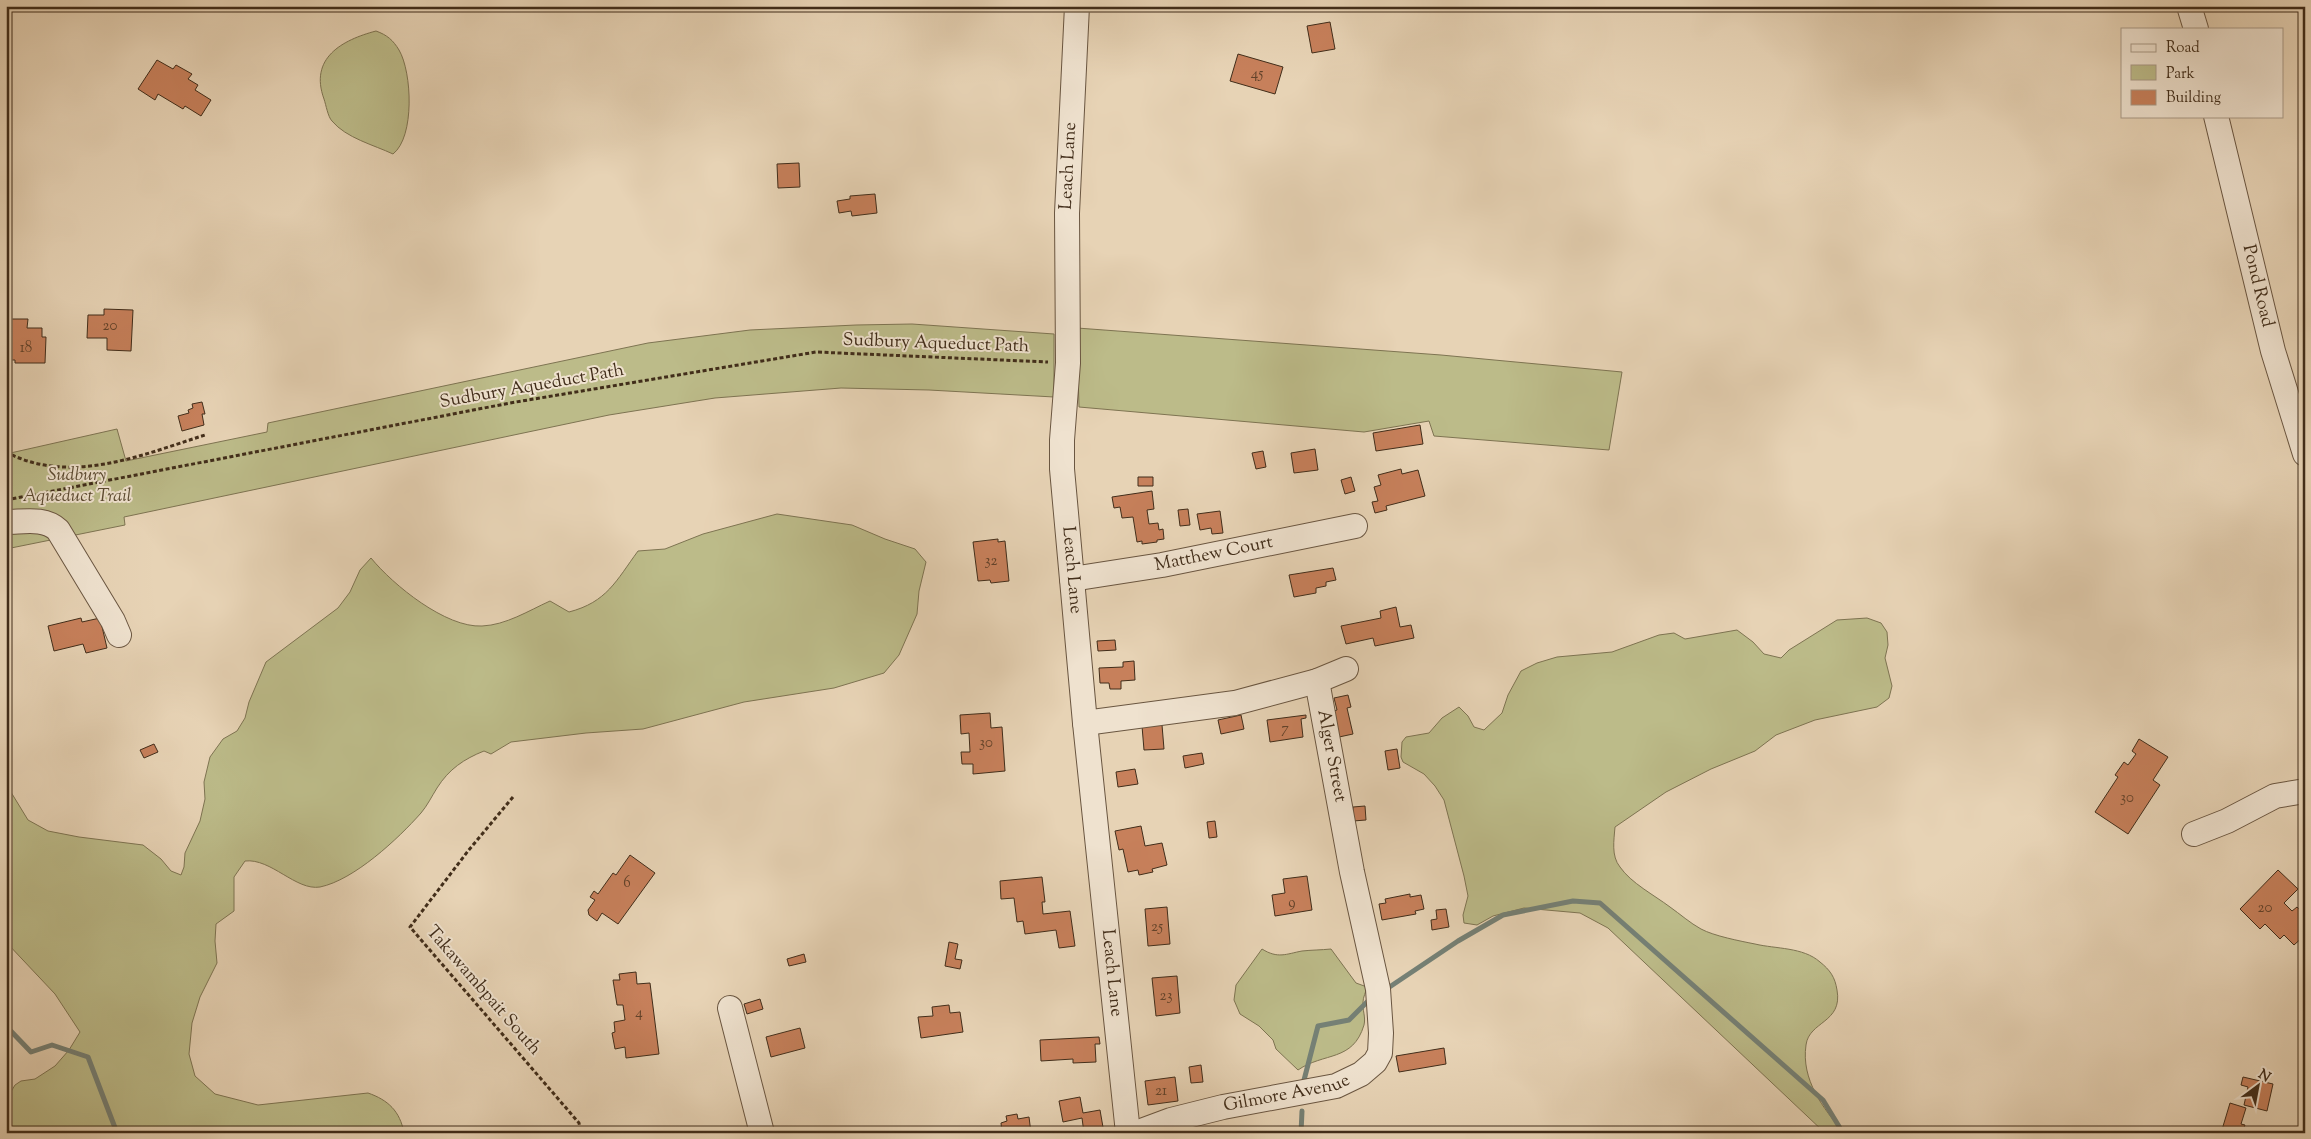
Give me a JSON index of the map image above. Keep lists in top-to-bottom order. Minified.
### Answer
{"streets":{"street":["Leach Lane","Pond Road","Matthew Court","Alger Street","Gilmore Avenue"],"path":["Sudbury Aqueduct Path","Takawambpait South"]},"crossings":[["Leach Lane","Sudbury Aqueduct Path"],["Leach Lane","Matthew Court"],["Alger Street","Gilmore Avenue"]],"parks":["Sudbury Aqueduct Trail"],"house_numbers":["45","20","18","32","7","30","30","6","9","20","25","23","4","21"],"legend":["Road","Park","Building"],"north":"top right"}
